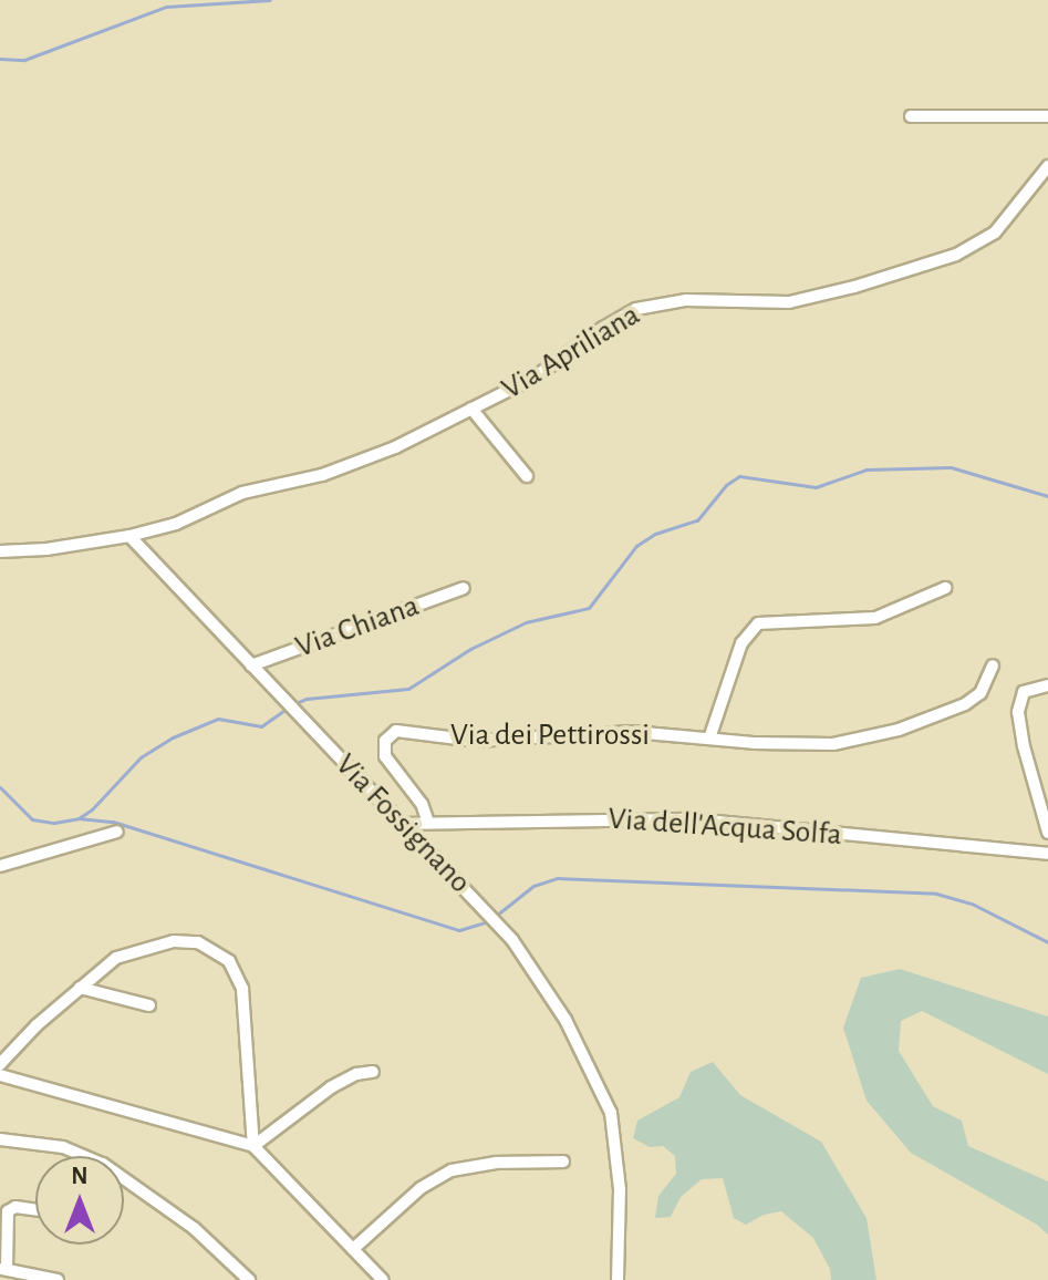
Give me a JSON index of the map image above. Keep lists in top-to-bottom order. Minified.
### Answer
{"streets":{"street":["Via Apriliana","Via Chiana","Via dei Pettirossi","Via Fossignano","Via dell'Acqua Solfa"]},"crossings":[["Via Apriliana","Via Fossignano"],["Via Chiana","Via Fossignano"],["Via dei Pettirossi","Via dell'Acqua Solfa"],["Via Fossignano","Via dell'Acqua Solfa"]],"north":"top"}
